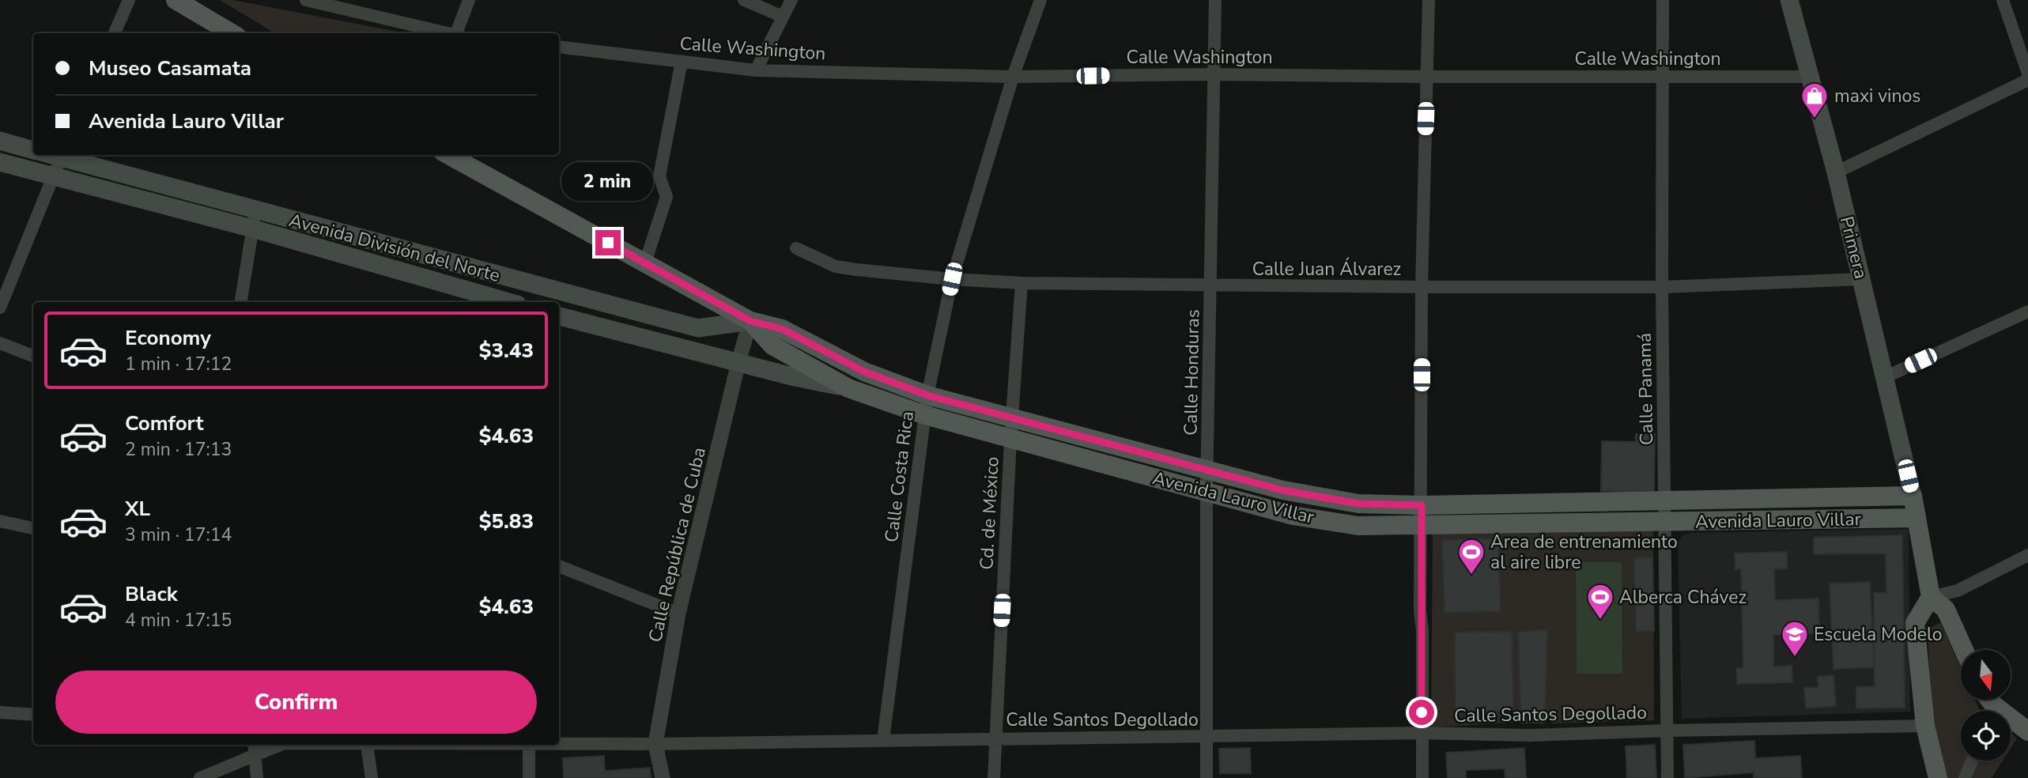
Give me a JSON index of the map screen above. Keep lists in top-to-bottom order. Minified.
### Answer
{"streets":{"main road":["Avenida División del Norte","Primera","Avenida Lauro Villar"],"street":["Calle Washington","Calle Juan Álvarez","Calle Honduras","Calle Panamá","Calle Costa Rica","Cd. de México","Calle República de Cuba","Calle Santos Degollado"]},"crossings":[["Calle Washington","Primera"],["Calle Washington","Calle Honduras"],["Calle Washington","Calle Panamá"],["Calle Washington","Calle Costa Rica"],["Avenida División del Norte","Avenida Lauro Villar"],["Avenida División del Norte","Calle República de Cuba"],["Primera","Calle Juan Álvarez"],["Primera","Avenida Lauro Villar"],["Calle Juan Álvarez","Calle Honduras"],["Calle Juan Álvarez","Calle Panamá"],["Calle Juan Álvarez","Calle Costa Rica"],["Calle Juan Álvarez","Cd. de México"],["Calle Honduras","Avenida Lauro Villar"],["Calle Honduras","Calle Santos Degollado"],["Calle Panamá","Avenida Lauro Villar"],["Calle Panamá","Calle Santos Degollado"],["Calle Costa Rica","Avenida Lauro Villar"],["Calle Costa Rica","Calle Santos Degollado"],["Avenida Lauro Villar","Cd. de México"],["Avenida Lauro Villar","Calle República de Cuba"],["Cd. de México","Calle Santos Degollado"],["Calle República de Cuba","Calle Santos Degollado"]],"places":{"shop":["maxi vinos"],"sports":["Area de entrenamiento al aire libre","Alberca Chávez"],"school or university":["Escuela Modelo"]},"north":"bottom","page":{"banner":["Museo Casamata","Avenida Lauro Villar"],"bubble":"2 min","list":[{"name":"Economy","note":"1 min · 17:12","value":"$3.43"},{"name":"Comfort","note":"2 min · 17:13","value":"$4.63"},{"name":"XL","note":"3 min · 17:14","value":"$5.83"},{"name":"Black","note":"4 min · 17:15","value":"$4.63"}],"buttons":"Confirm"}}
